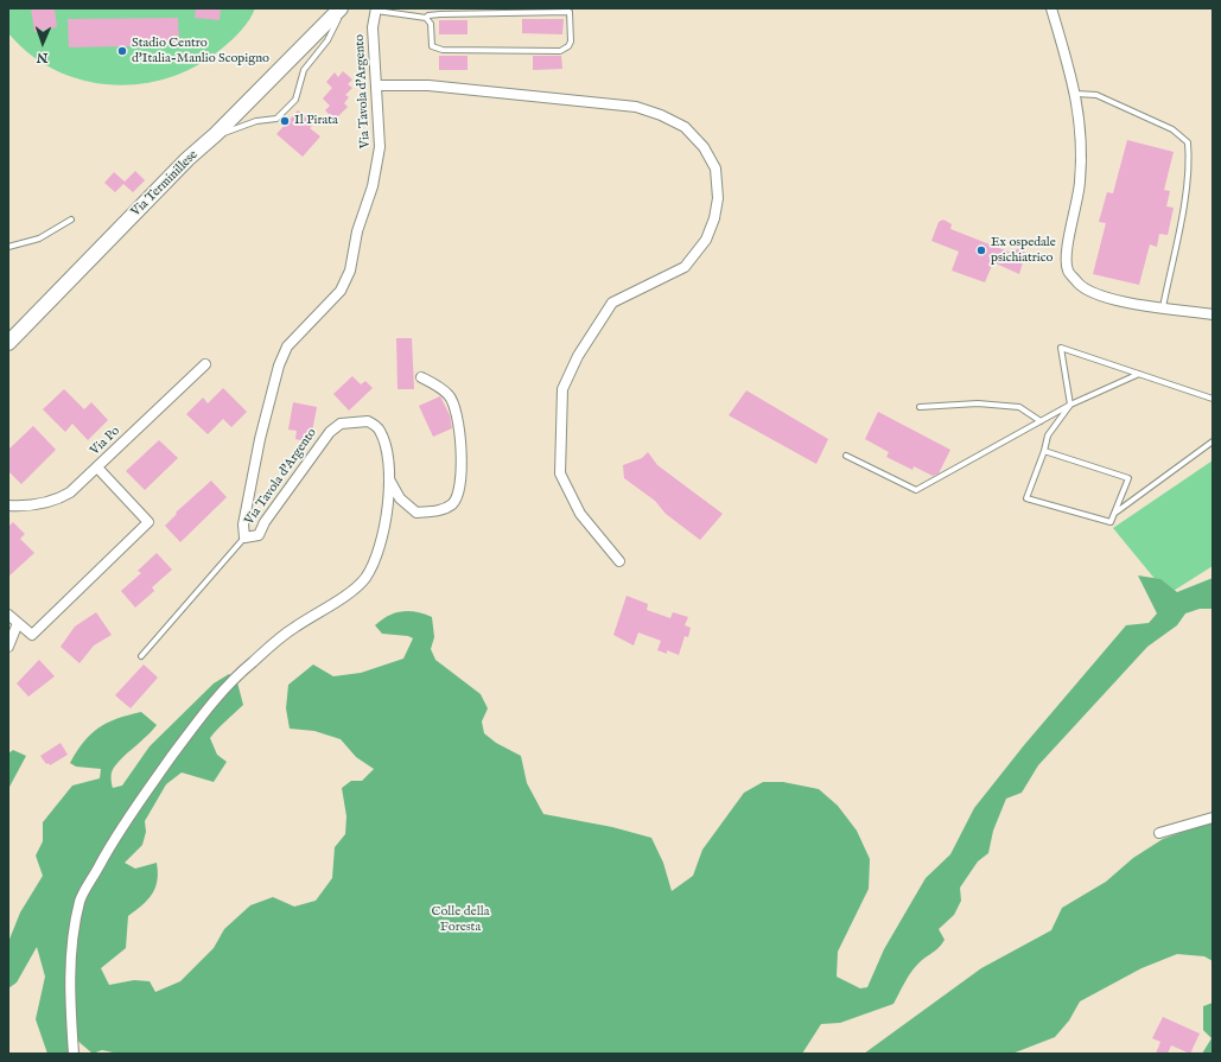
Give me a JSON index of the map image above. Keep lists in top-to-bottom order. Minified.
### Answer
{"streets":{"main road":["Via Terminillese"],"street":["Via Tavola d'Argento","Via Po"]},"parks":["Colle della Foresta"],"places":["Stadio Centro d'Italia-Manlio Scopigno","Il Pirata","Ex ospedale psichiatrico"],"north":"bottom"}
